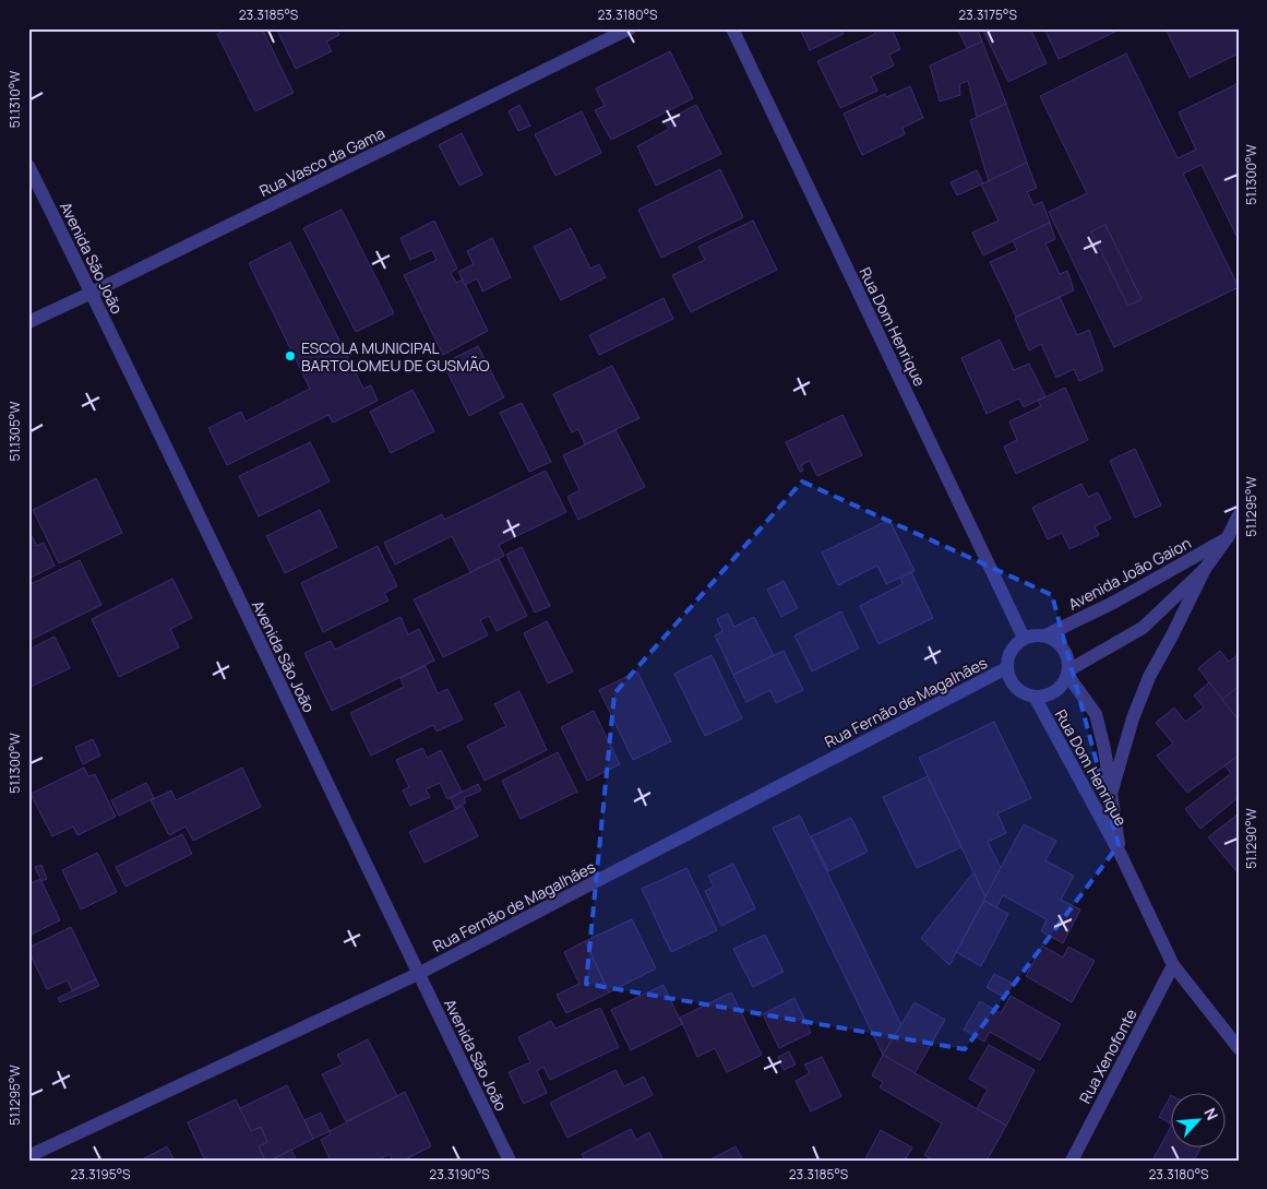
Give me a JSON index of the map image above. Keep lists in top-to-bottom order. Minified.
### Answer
{"streets":{"street":["Rua Vasco da Gama","Avenida São João","Rua Dom Henrique","Avenida João Gaion","Rua Fernão de Magalhães","Rua Xenofonte"]},"crossings":[["Rua Vasco da Gama","Avenida São João"],["Avenida São João","Rua Fernão de Magalhães"],["Rua Dom Henrique","Avenida João Gaion"],["Rua Dom Henrique","Rua Fernão de Magalhães"],["Rua Dom Henrique","Rua Xenofonte"],["Avenida João Gaion","Rua Fernão de Magalhães"]],"places":["ESCOLA MUNICIPAL BARTOLOMEU DE GUSMÃO"],"north":"top right","coordinates":["23.3185°S","23.3180°S","23.3175°S","51.1310°W","51.1300°W","51.1305°W","51.1295°W","51.1290°W","23.3195°S","23.3190°S"]}
